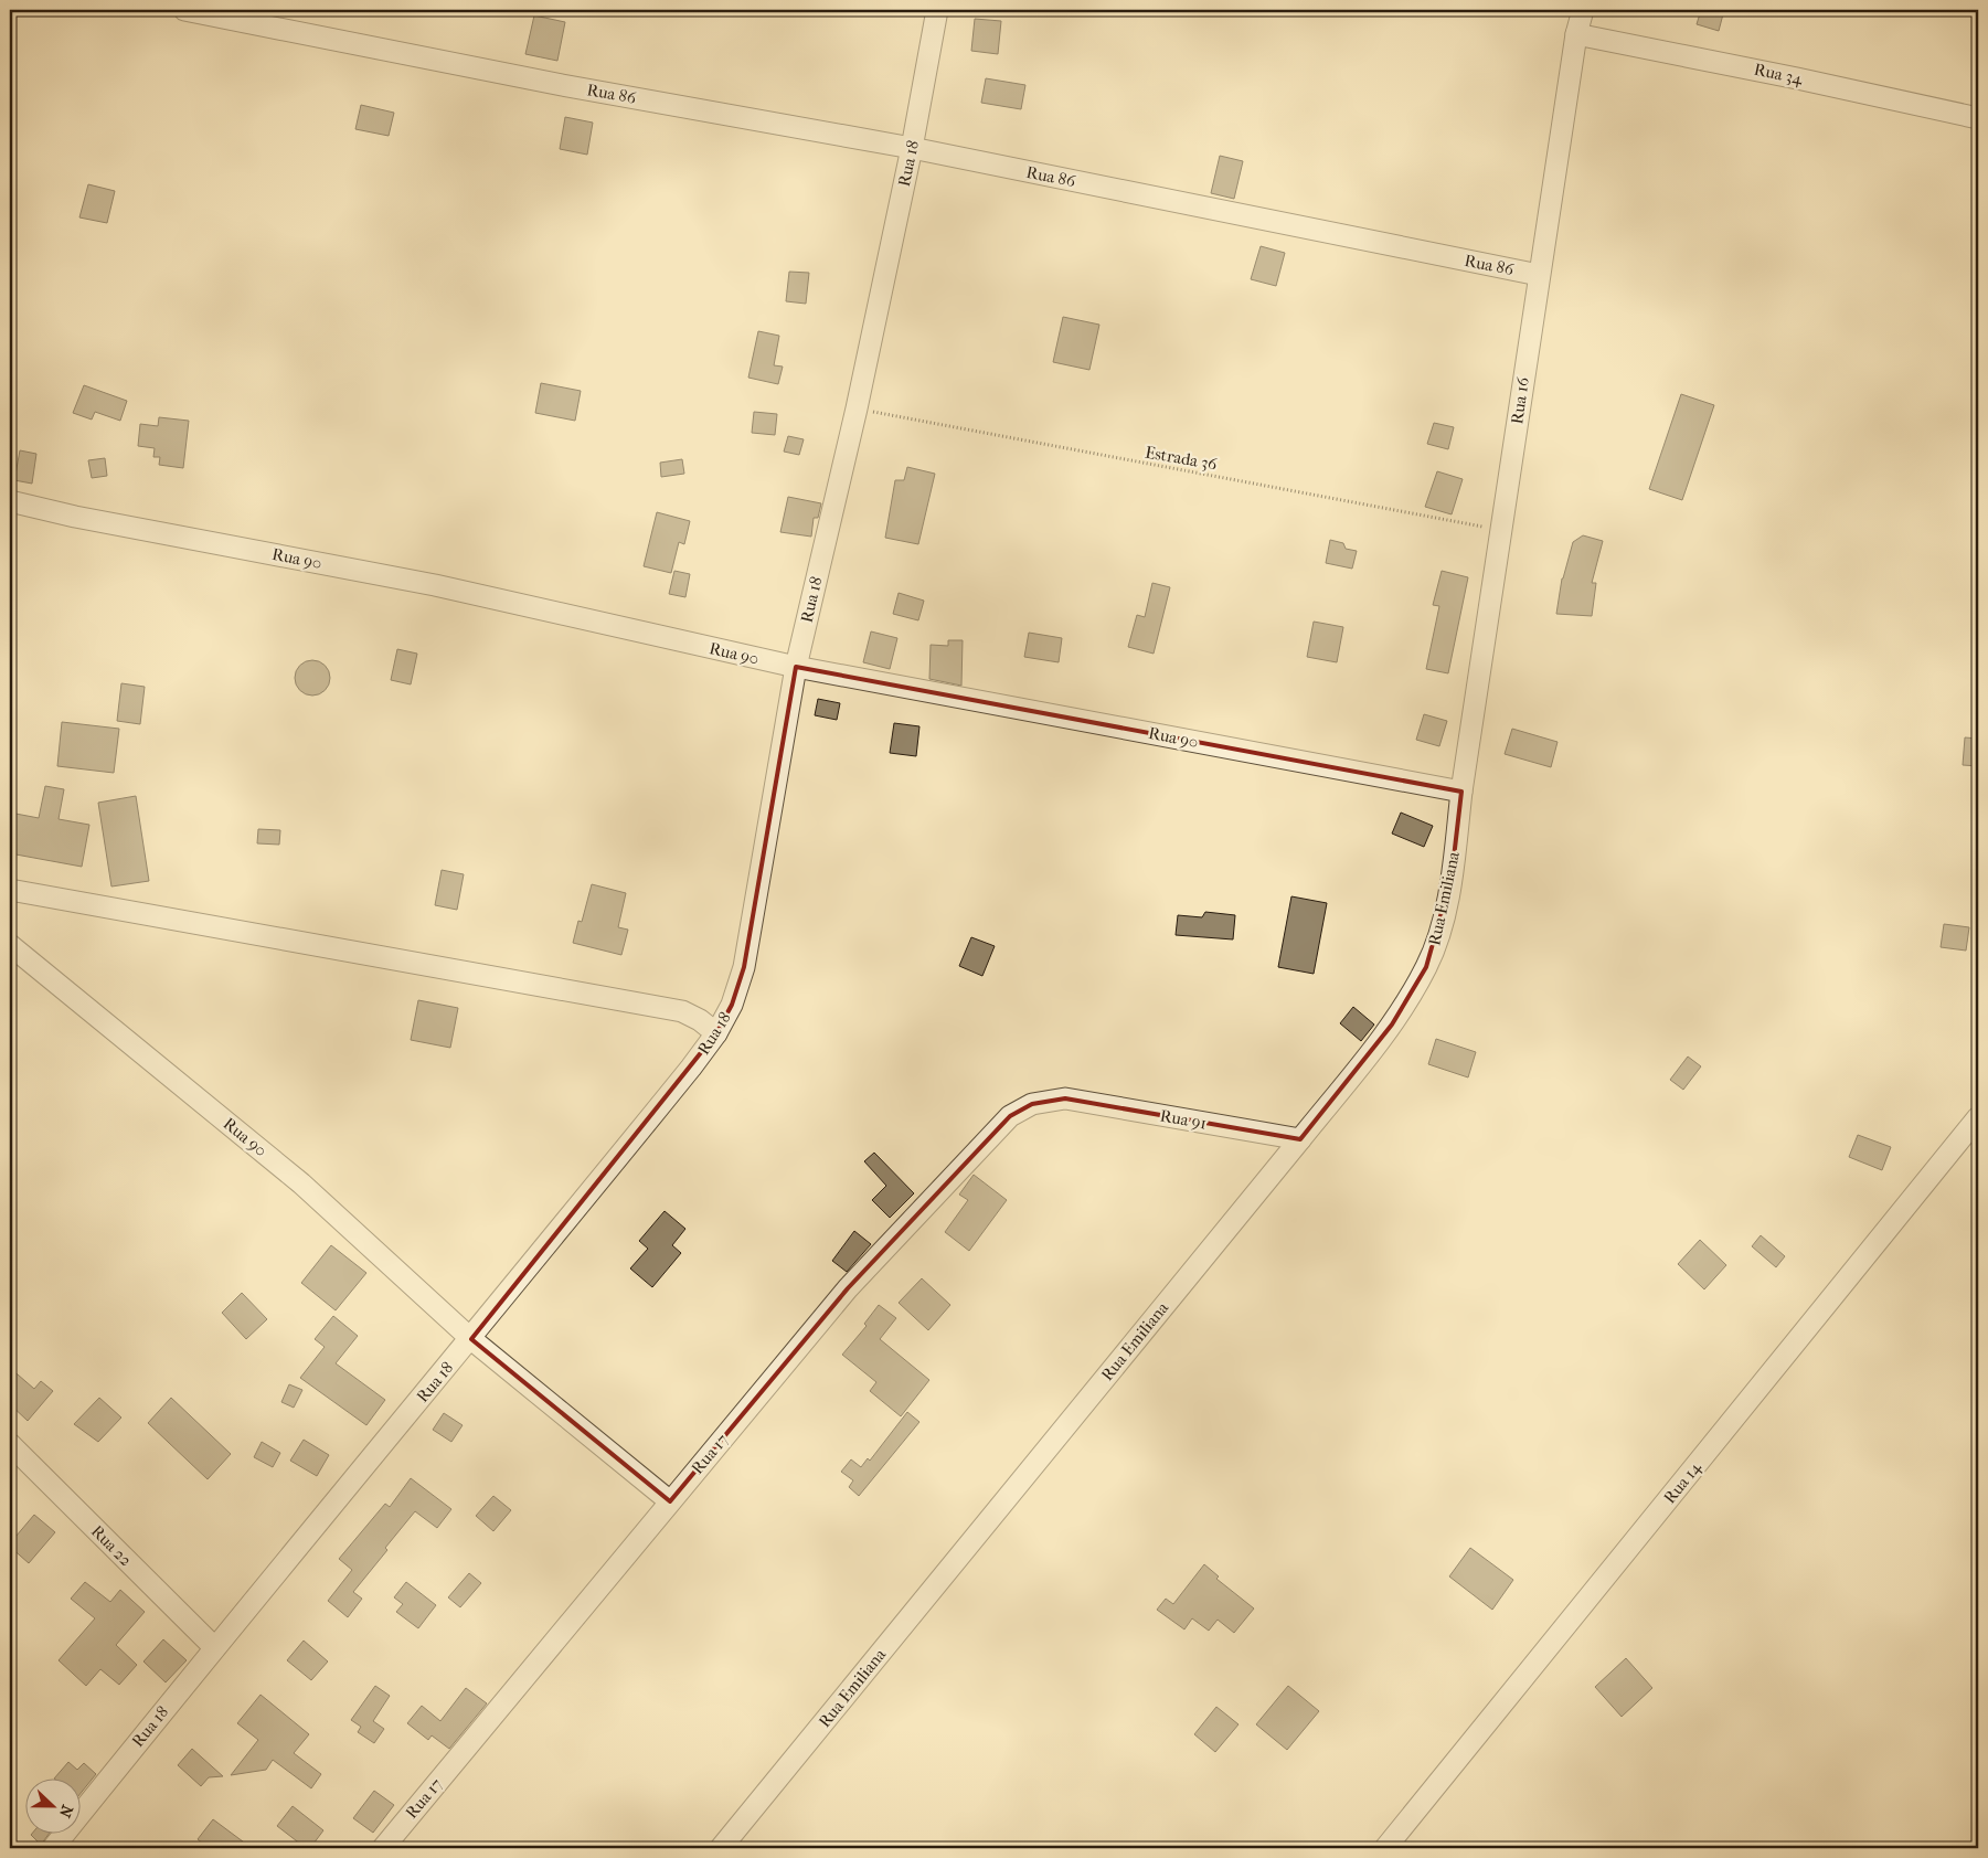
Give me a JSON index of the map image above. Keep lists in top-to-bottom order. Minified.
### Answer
{"streets":{"street":["Rua 34","Rua 86","Rua 18","Rua 16","Rua 90","Rua Emiliana","Rua 91","Rua 17","Rua 14","Rua 22"],"path":["Estrada 36"]},"crossings":[["Rua 34","Rua 16"],["Rua 86","Rua 18"],["Rua 86","Rua 16"],["Rua 18","Estrada 36"],["Rua 18","Rua 90"],["Rua 18","Rua 22"],["Rua 16","Estrada 36"],["Rua 16","Rua 90"],["Rua 16","Rua Emiliana"],["Rua 90","Rua Emiliana"],["Rua 90","Rua 17"],["Rua Emiliana","Rua 91"],["Rua 91","Rua 17"]],"north":"right"}
